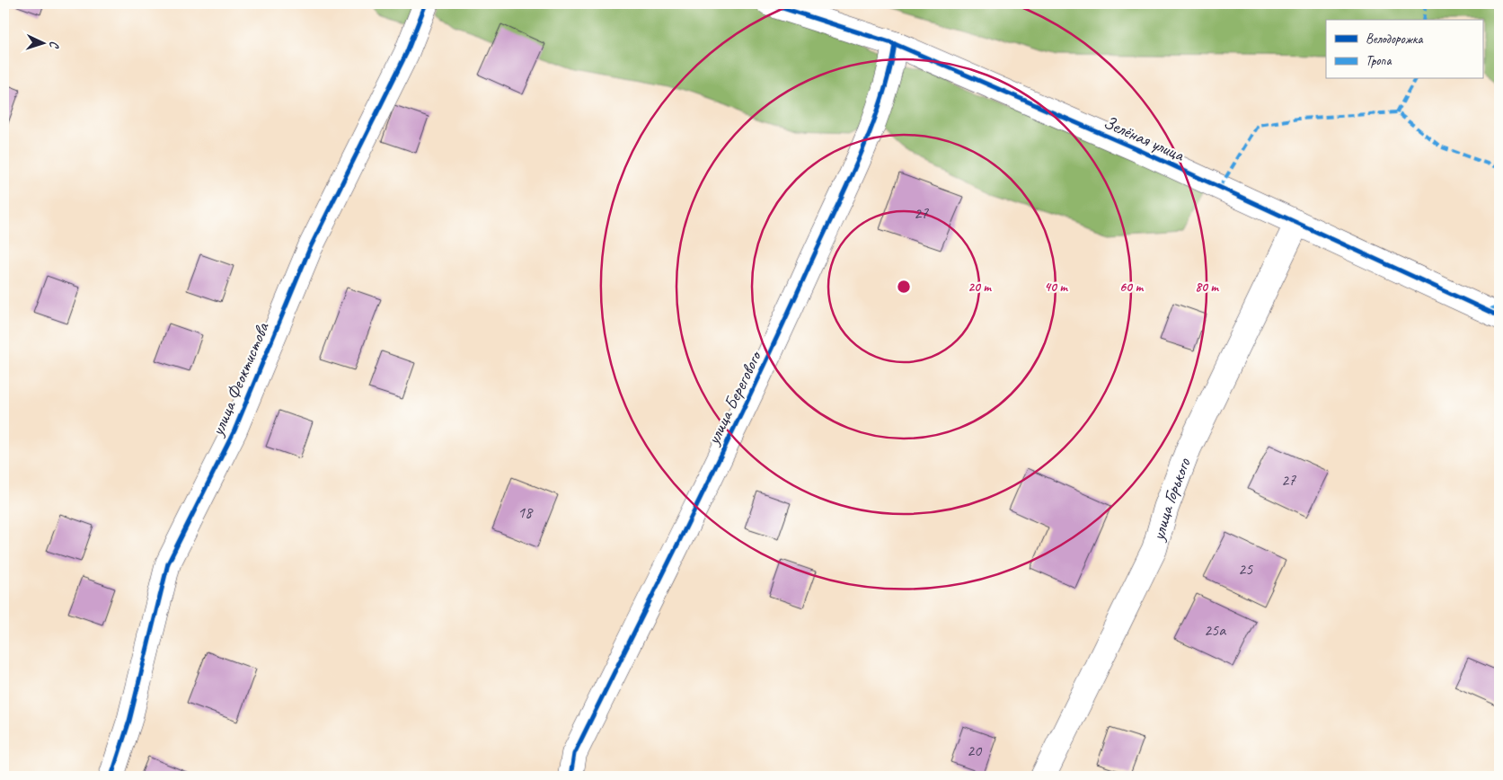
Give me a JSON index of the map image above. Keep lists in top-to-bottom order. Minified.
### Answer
{"streets":{"street":["Зелёная улица","улица Феоктистова","улица Берегового","улица Горького"]},"crossings":[["Зелёная улица","улица Берегового"],["Зелёная улица","улица Горького"]],"house_numbers":["27","27","18","25","25а","20"],"legend":["Велодорожка","Тропа"],"north":"right","rings":["20 m","40 m","60 m","80 m"]}
